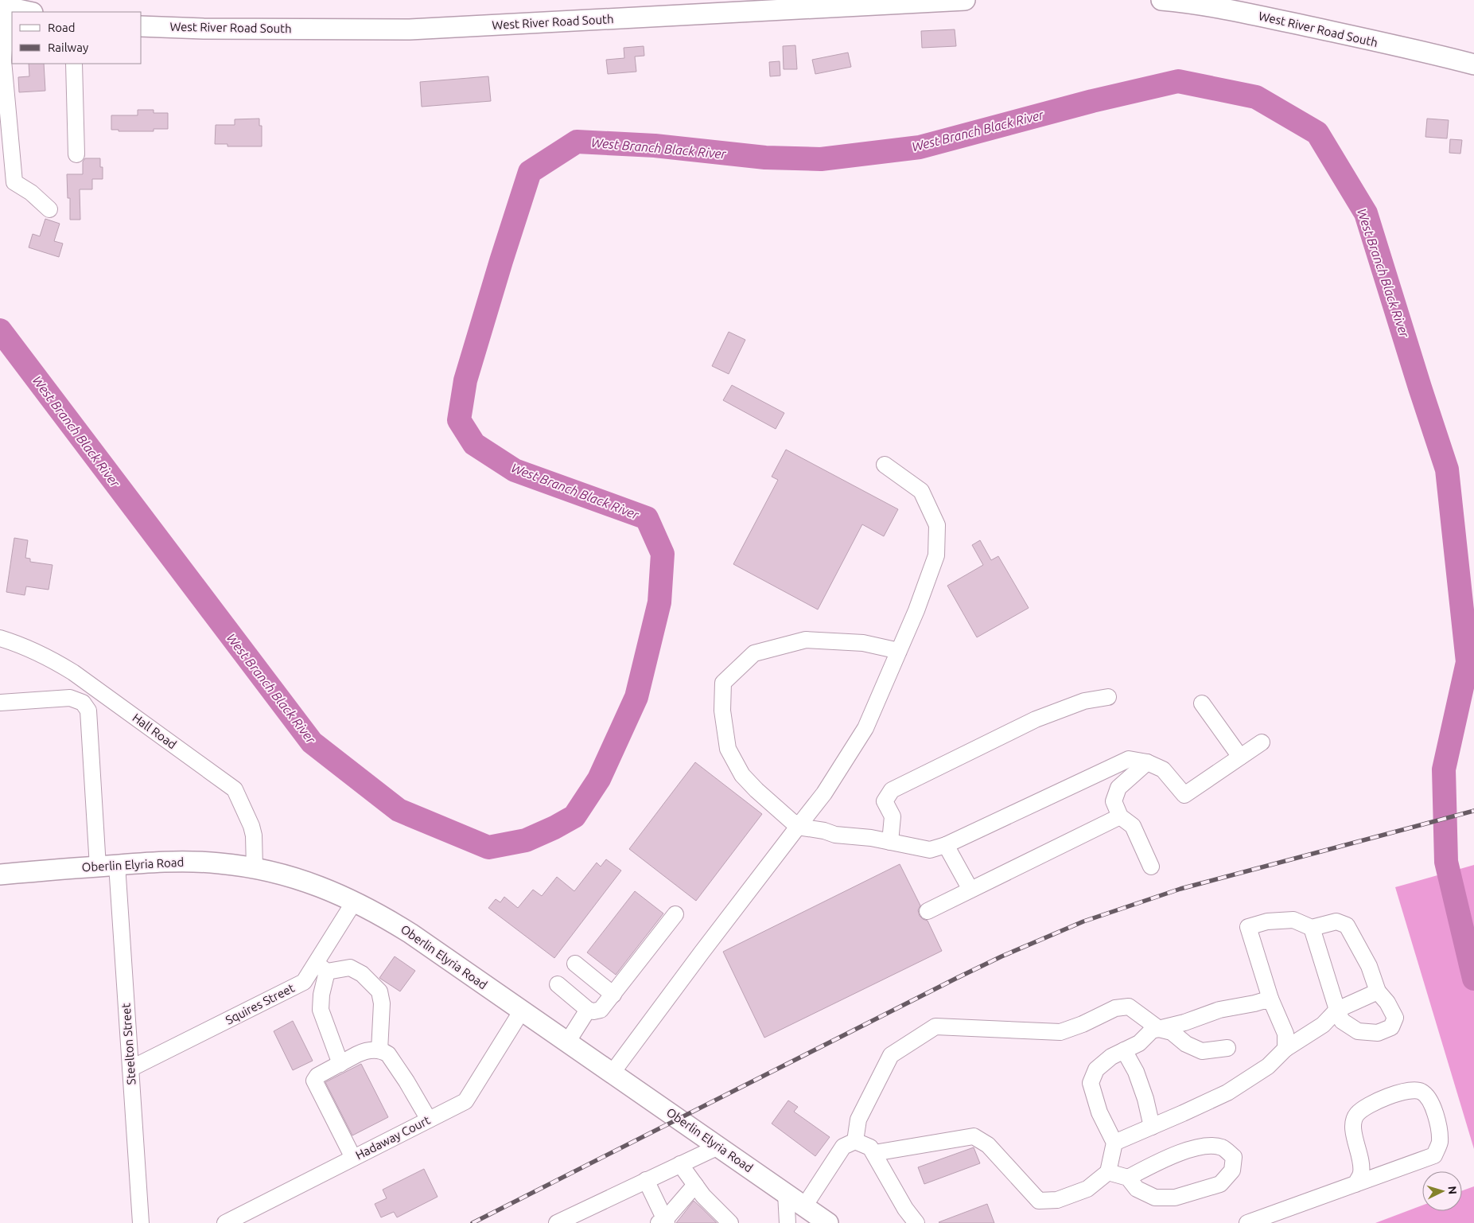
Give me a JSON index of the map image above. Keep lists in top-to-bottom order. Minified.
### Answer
{"streets":{"main road":["West River Road South","Oberlin Elyria Road"],"street":["Hall Road","Squires Street","Steelton Street","Hadaway Court"]},"crossings":[["Hall Road","Oberlin Elyria Road"],["Oberlin Elyria Road","Squires Street"],["Oberlin Elyria Road","Steelton Street"],["Oberlin Elyria Road","Hadaway Court"],["Squires Street","Steelton Street"]],"water":["West Branch Black River"],"legend":["Road","Railway"],"north":"right"}
